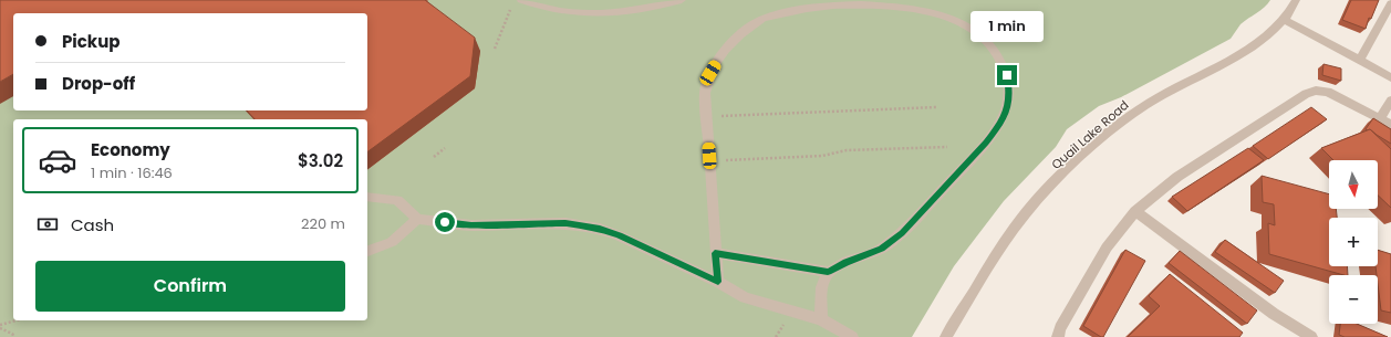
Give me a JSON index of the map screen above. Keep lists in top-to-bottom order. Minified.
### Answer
{"streets":{"street":["Quail Lake Road"]},"north":"bottom","page":{"bubble":"1 min","banner":["Pickup","Drop-off"],"list":[{"name":"Economy","note":"1 min · 16:46","value":"$3.02"}],"map_buttons":["+","−"],"pay":["Cash","220 m"],"buttons":"Confirm"}}
